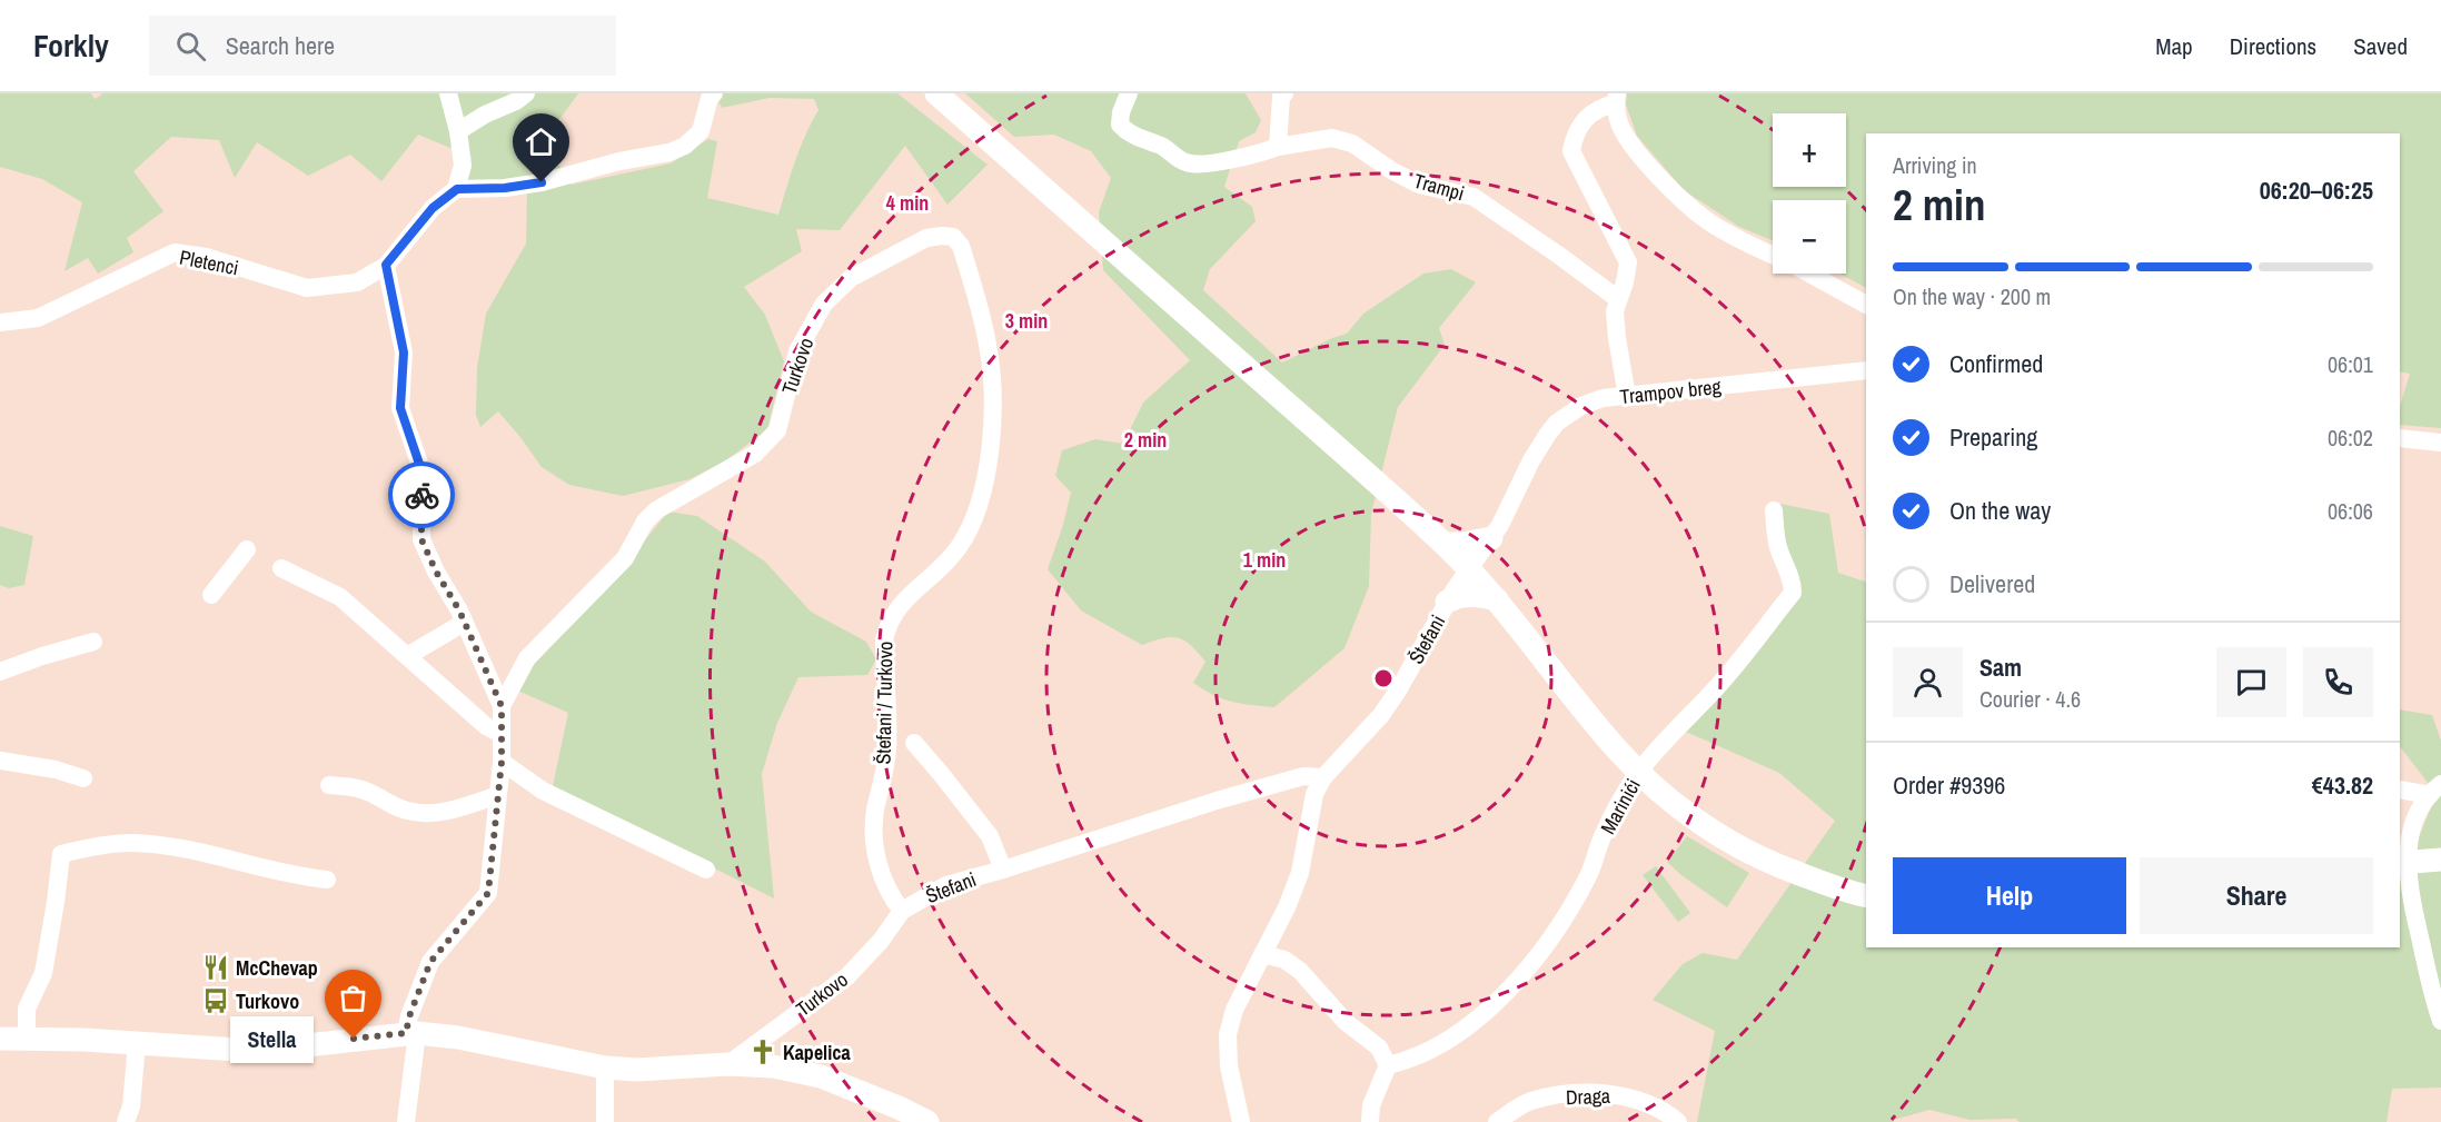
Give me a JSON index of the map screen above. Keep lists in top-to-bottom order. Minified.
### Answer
{"streets":{"street":["Trampi","Pletenci","Turkovo","Trampov breg","Štefani","Štefani / Turkovo","Marinići","Draga"]},"crossings":[["Turkovo","Štefani"],["Turkovo","Štefani / Turkovo"],["Trampov breg","Štefani"],["Štefani","Štefani / Turkovo"]],"places":{"restaurant":["McChevap"],"bus stop":["Turkovo"],"other":["Stella"],"church":["Kapelica"]},"page":{"header":"Forkly","search":"Search here","nav":["Map","Directions","Saved"],"map_buttons":["+","−"],"heading":["2 min","Arriving in","06:20–06:25"],"panel":["Sam","Courier · 4.6","Order #9396","€43.82"],"bar":"On the way · 200 m","list":[["Confirmed","06:01"],["Preparing","06:02"],["On the way","06:06"],"Delivered"],"buttons":["Help","Share"],"bubble":"Stella"},"rings":["4 min","3 min","2 min","1 min"]}
